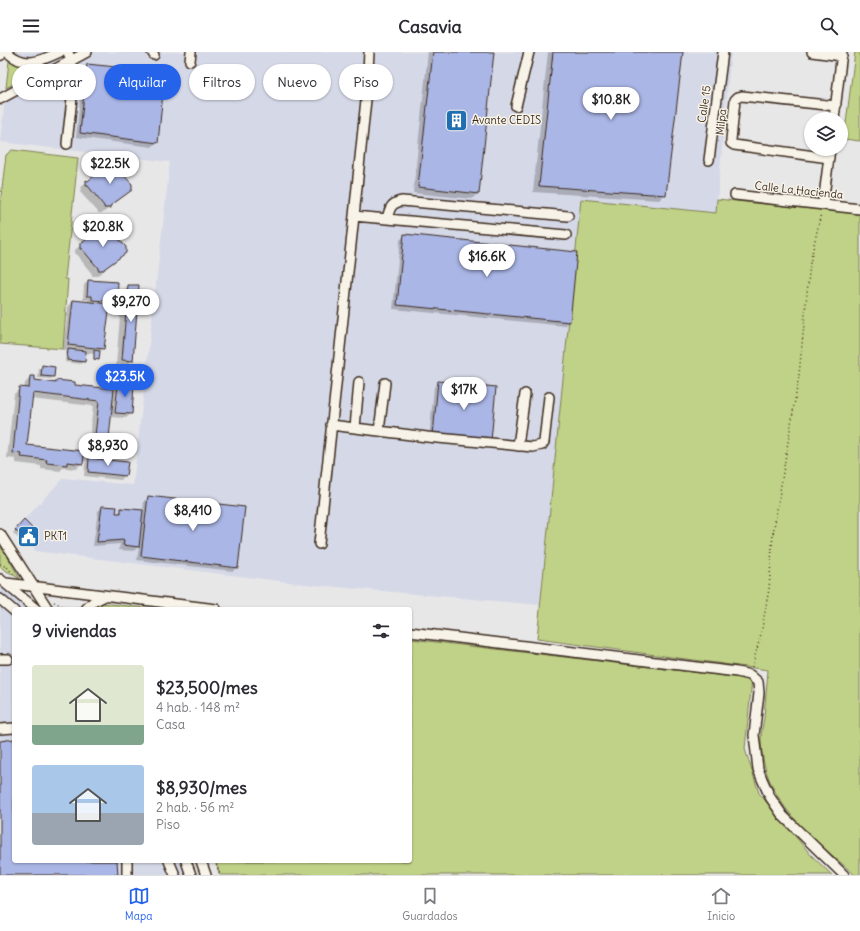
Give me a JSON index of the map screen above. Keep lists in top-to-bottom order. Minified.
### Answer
{"streets":{"street":["Calle 15","Milpa","Calle La Hacienda"]},"places":{"building":["Avante CEDIS"],"public building":["PKT1"]},"page":{"header":"Casavia","chip":["Comprar","Alquilar","Filtros","Nuevo","Piso"],"price":["$10.8K","$22.5K","$20.8K","$16.6K","$9,270","$23.5K","$17K","$8,930","$8,410"],"heading":"9 viviendas","list":[{"name":"$23,500/mes","note":"4 hab. · 148 m² · Casa"},{"name":"$8,930/mes","note":"2 hab. · 56 m² · Piso"}],"tabs":["Mapa","Guardados","Inicio"]}}
